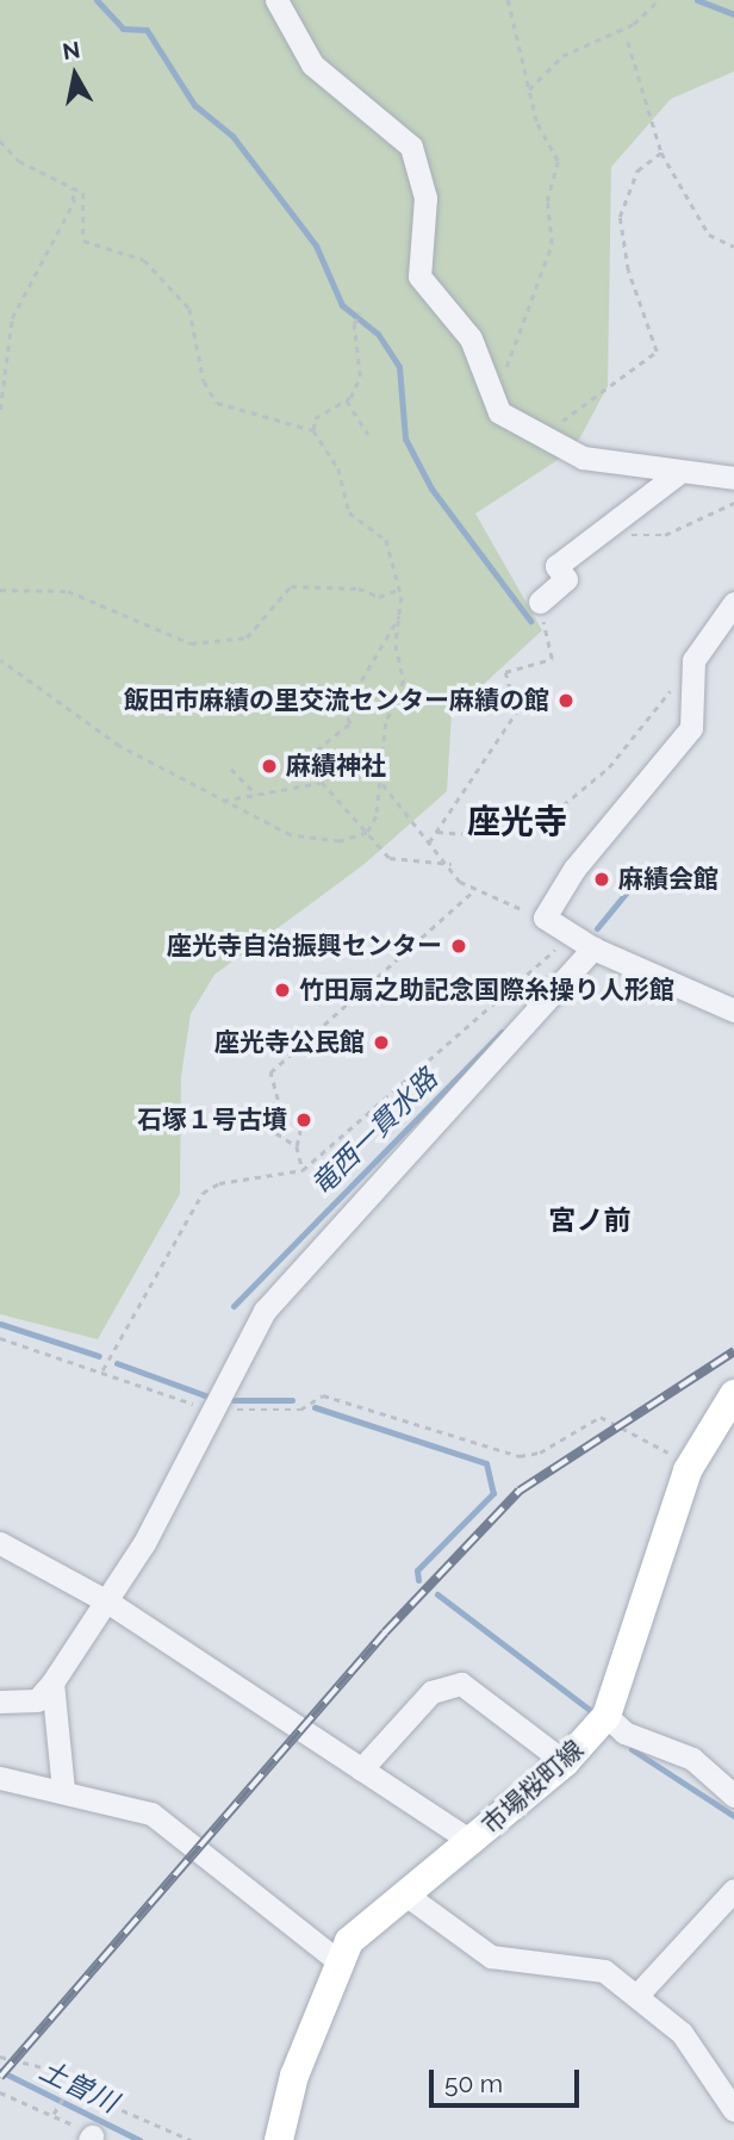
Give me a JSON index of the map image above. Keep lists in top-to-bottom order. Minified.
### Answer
{"streets":{"main road":["市場桜町線"]},"districts":["座光寺","宮ノ前"],"water":["竜西一貫水路","土曽川"],"places":["飯田市麻績の里交流センター麻績の館","麻績神社","麻績会館","座光寺自治振興センター","竹田扇之助記念国際糸操り人形館","座光寺公民館","石塚１号古墳"],"scale_bar":"50 m","north":"top"}
